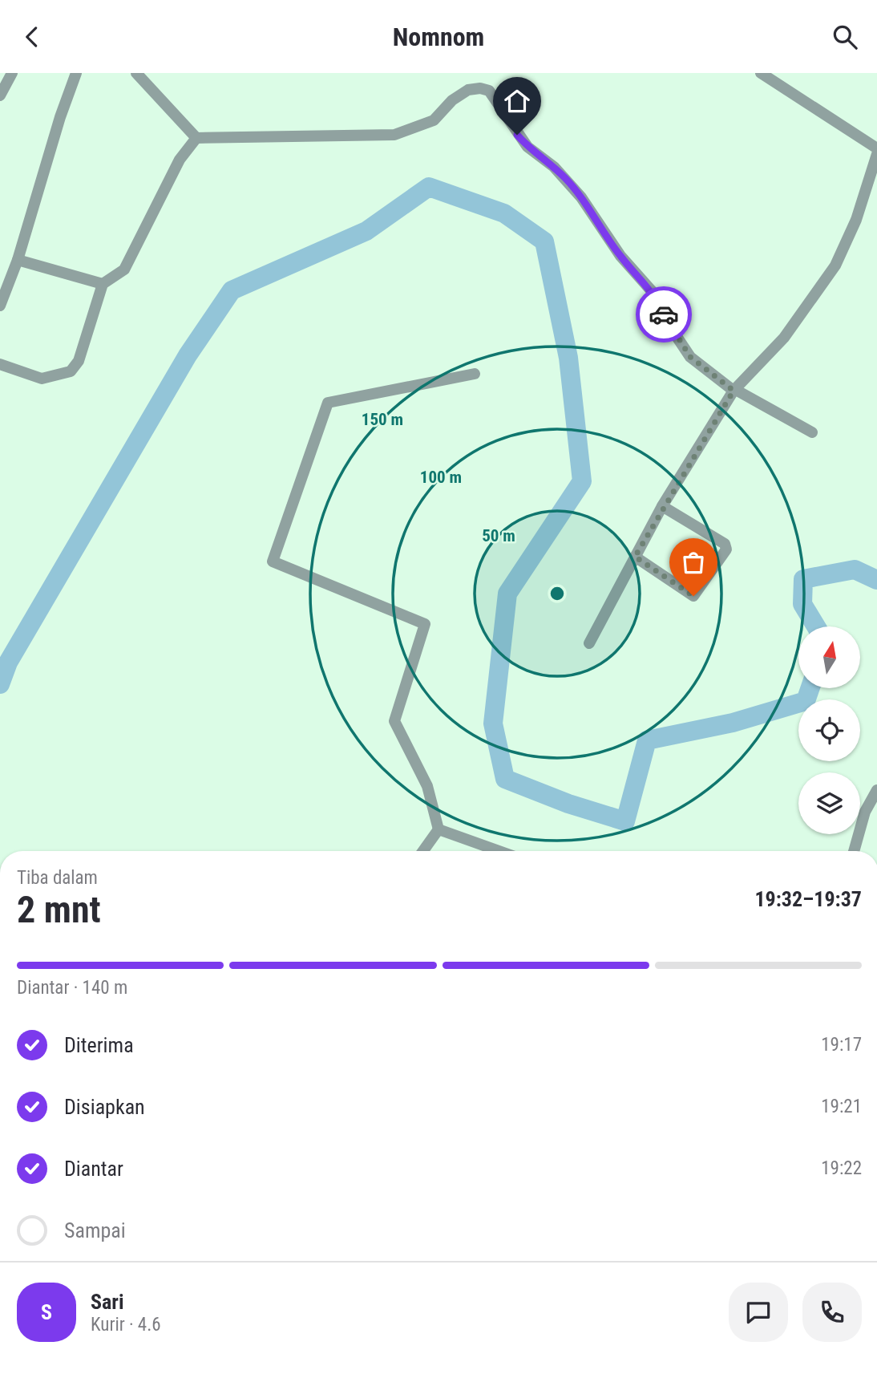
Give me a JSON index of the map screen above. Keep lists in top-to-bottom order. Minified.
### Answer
{"north":"top","page":{"header":"Nomnom","heading":["2 mnt","Tiba dalam","19:32–19:37"],"panel":["Sari","Kurir · 4.6"],"bar":"Diantar · 140 m","list":[["Diterima","19:17"],["Disiapkan","19:21"],["Diantar","19:22"],"Sampai"],"round":"S"},"rings":["150 m","100 m","50 m"]}
